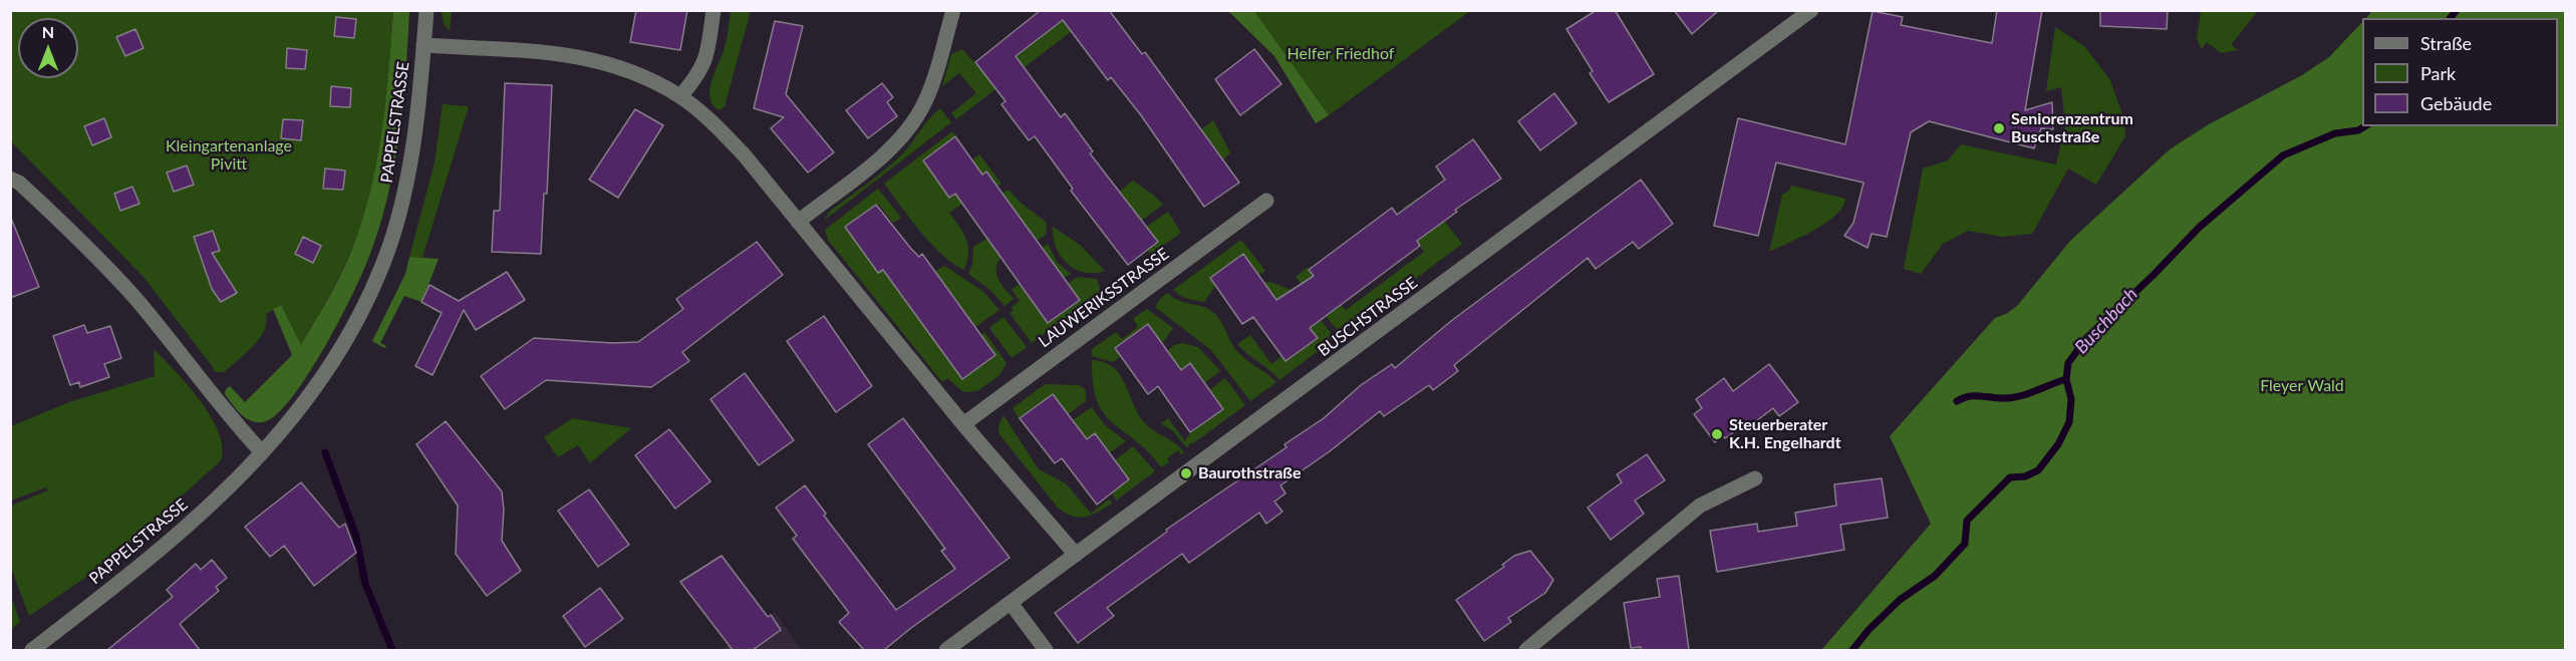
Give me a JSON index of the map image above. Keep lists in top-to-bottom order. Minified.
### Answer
{"streets":{"street":["PAPPELSTRASSE","LAUWERIKSSTRASSE","BUSCHSTRASSE"]},"water":["Buschbach"],"parks":["Helfer Friedhof","Kleingartenanlage Pivitt","Fleyer Wald"],"places":["Seniorenzentrum Buschstraße","Steuerberater K.H. Engelhardt","Baurothstraße"],"legend":["Straße","Park","Gebäude"],"north":"top"}
